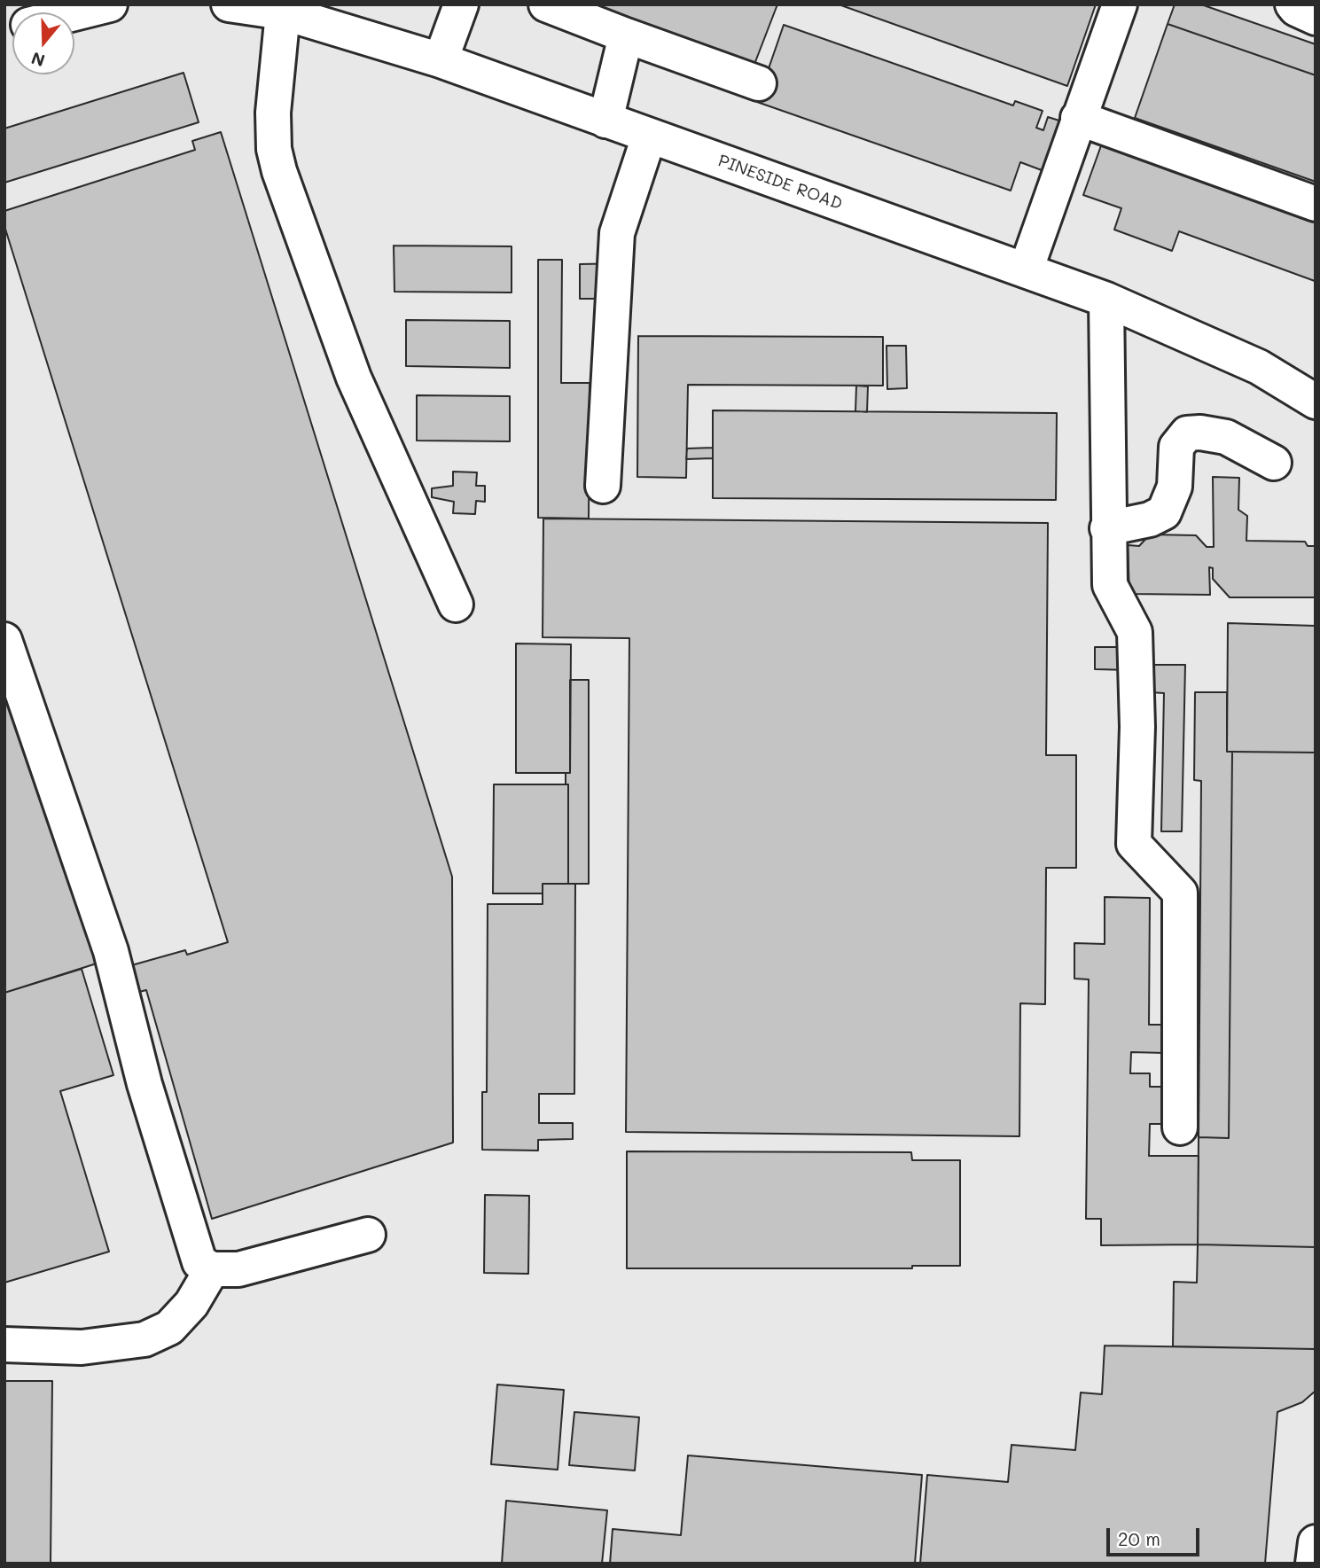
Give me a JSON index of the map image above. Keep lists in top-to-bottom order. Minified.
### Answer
{"streets":{"street":["PINESIDE ROAD"]},"scale_bar":"20 m","north":"bottom"}
